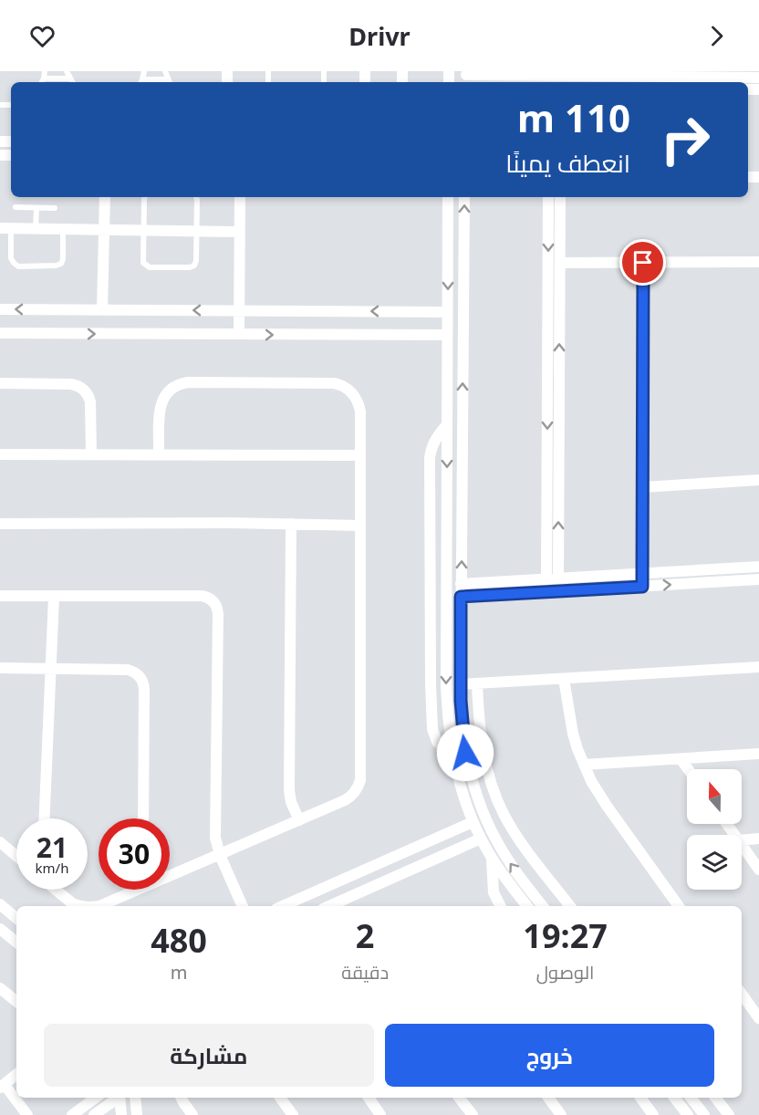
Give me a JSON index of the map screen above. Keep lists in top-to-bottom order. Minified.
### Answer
{"north":"top","page":{"header":"Drivr","turn":["110 m","انعطف يمينًا"],"speed":"21 km/h","limit":"30","eta":["19:27","الوصول","2","دقيقة","480","m"],"buttons":["خروج","مشاركة"]}}
